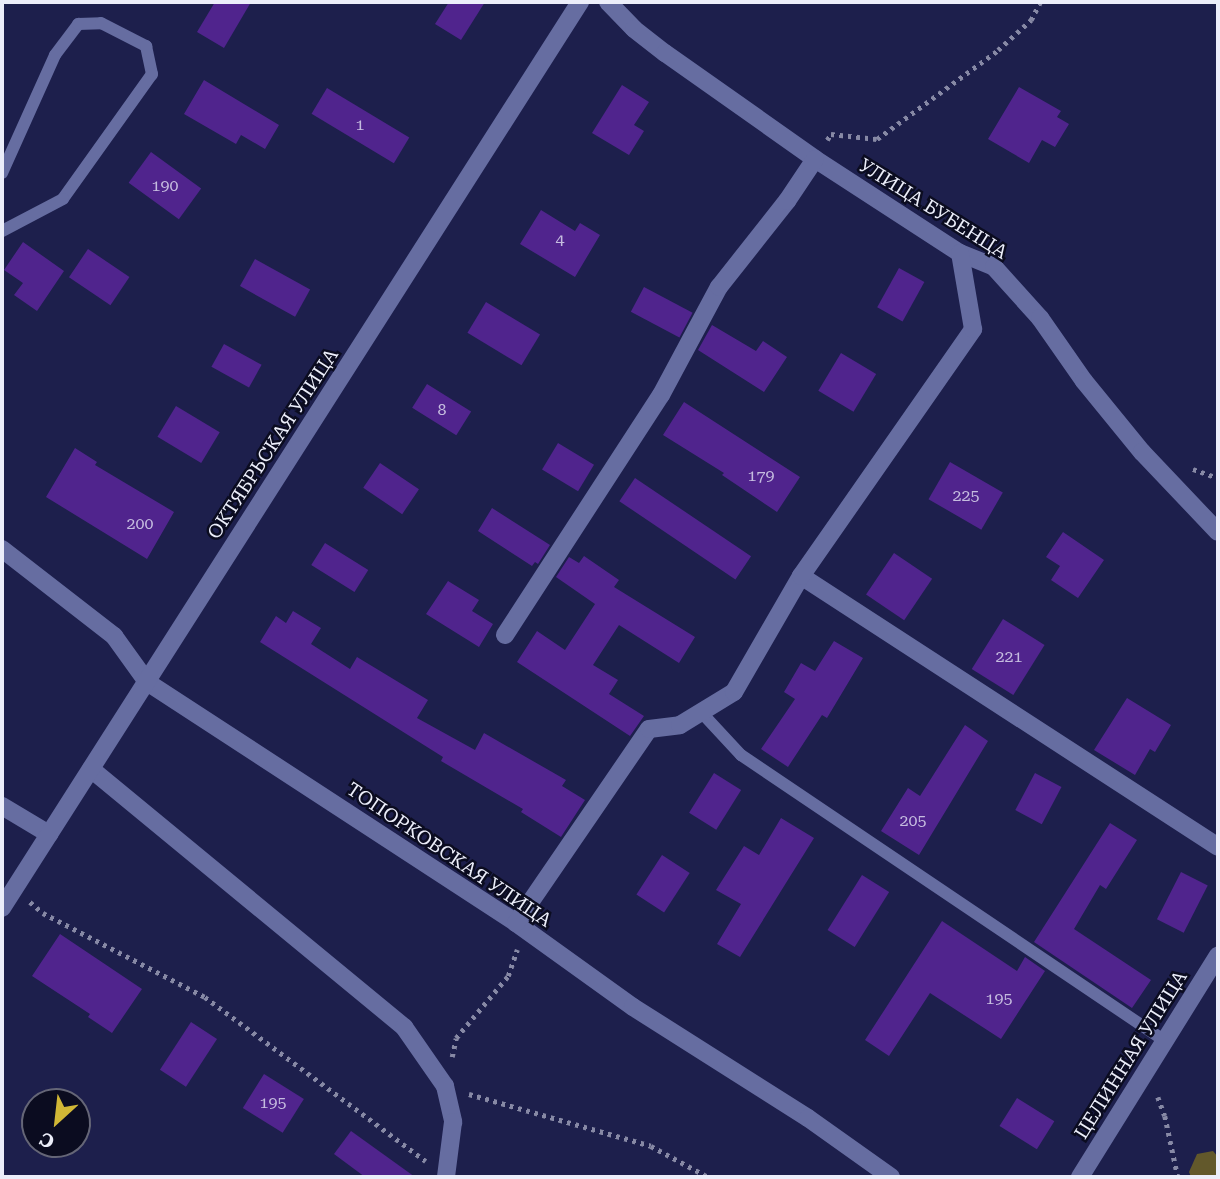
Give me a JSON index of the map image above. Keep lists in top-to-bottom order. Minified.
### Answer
{"streets":{"street":["УЛИЦА БУБЕНЦА","ОКТЯБРЬСКАЯ УЛИЦА","ТОПОРКОВСКАЯ УЛИЦА","ЦЕЛИННАЯ УЛИЦА"]},"crossings":[["ОКТЯБРЬСКАЯ УЛИЦА","ТОПОРКОВСКАЯ УЛИЦА"]],"house_numbers":["1","190","4","8","179","225","200","221","205","195","195"],"north":"bottom left"}
